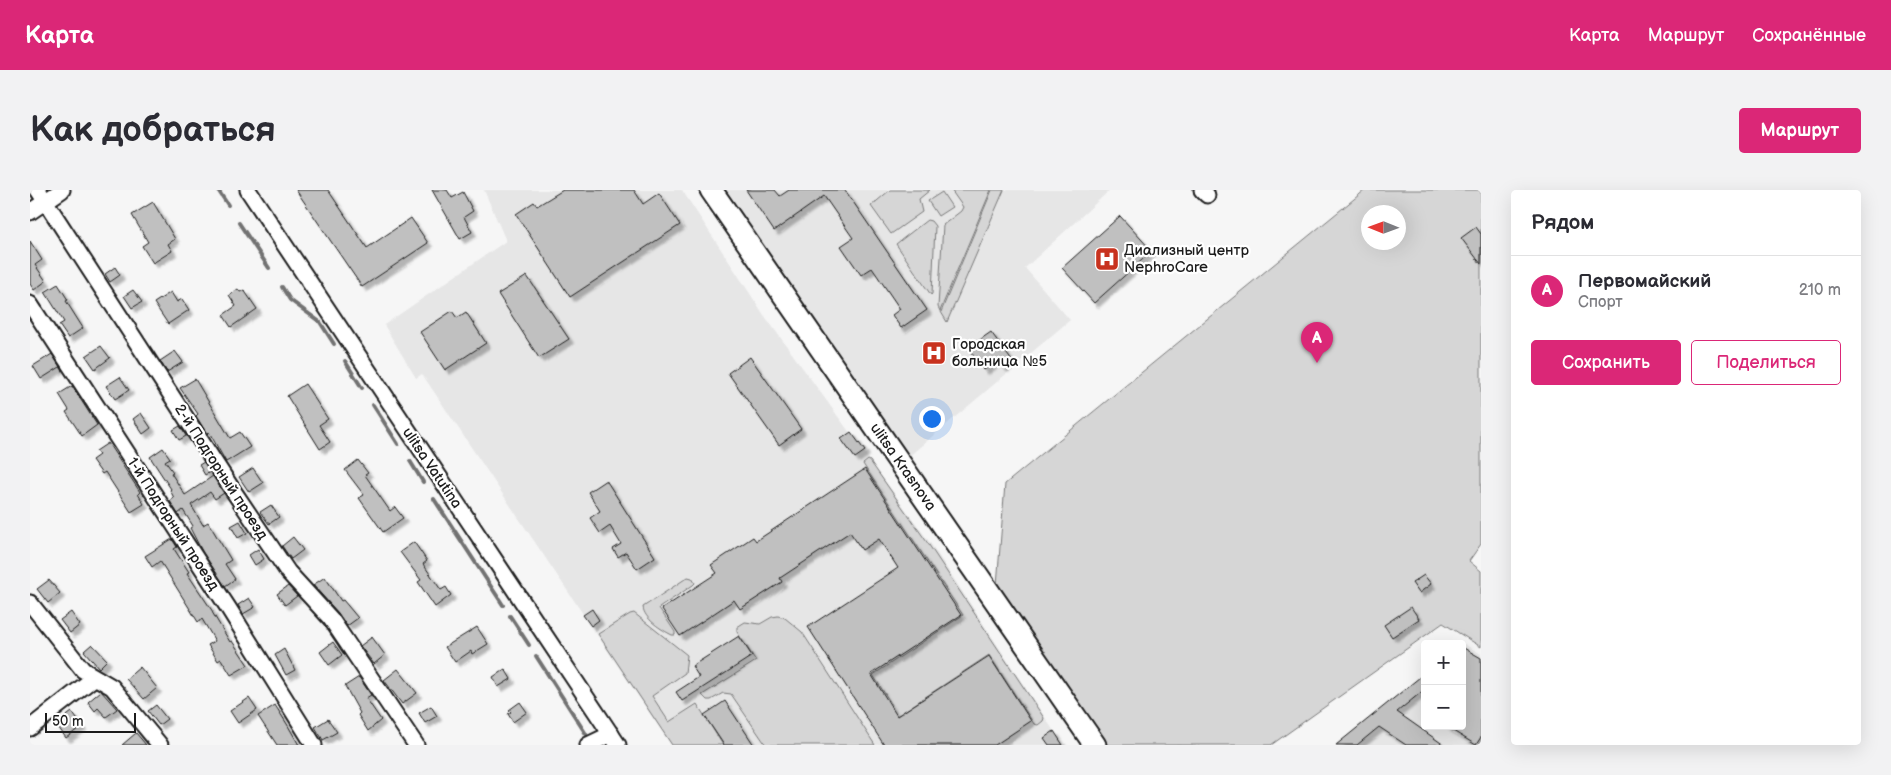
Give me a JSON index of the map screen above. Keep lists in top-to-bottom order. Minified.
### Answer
{"streets":{"street":["ulitsa Krasnova","ulitsa Vatutina","2-й Подгорный проезд","1-й Подгорный проезд"]},"places":{"hospital":["Диализный центр NephroCare","Городская больница №5"]},"scale_bar":"50 m","north":"left","page":{"header":"Карта","nav":["Карта","Маршрут","Сохранённые"],"buttons":["Маршрут",["Сохранить","Поделиться"]],"title":"Как добраться","heading":"Рядом","list":[{"mark":"A","name":"Первомайский","note":"Спорт","value":"210 m"}],"pins":"A","map_buttons":["+","−"],"scale":"50 m"}}
